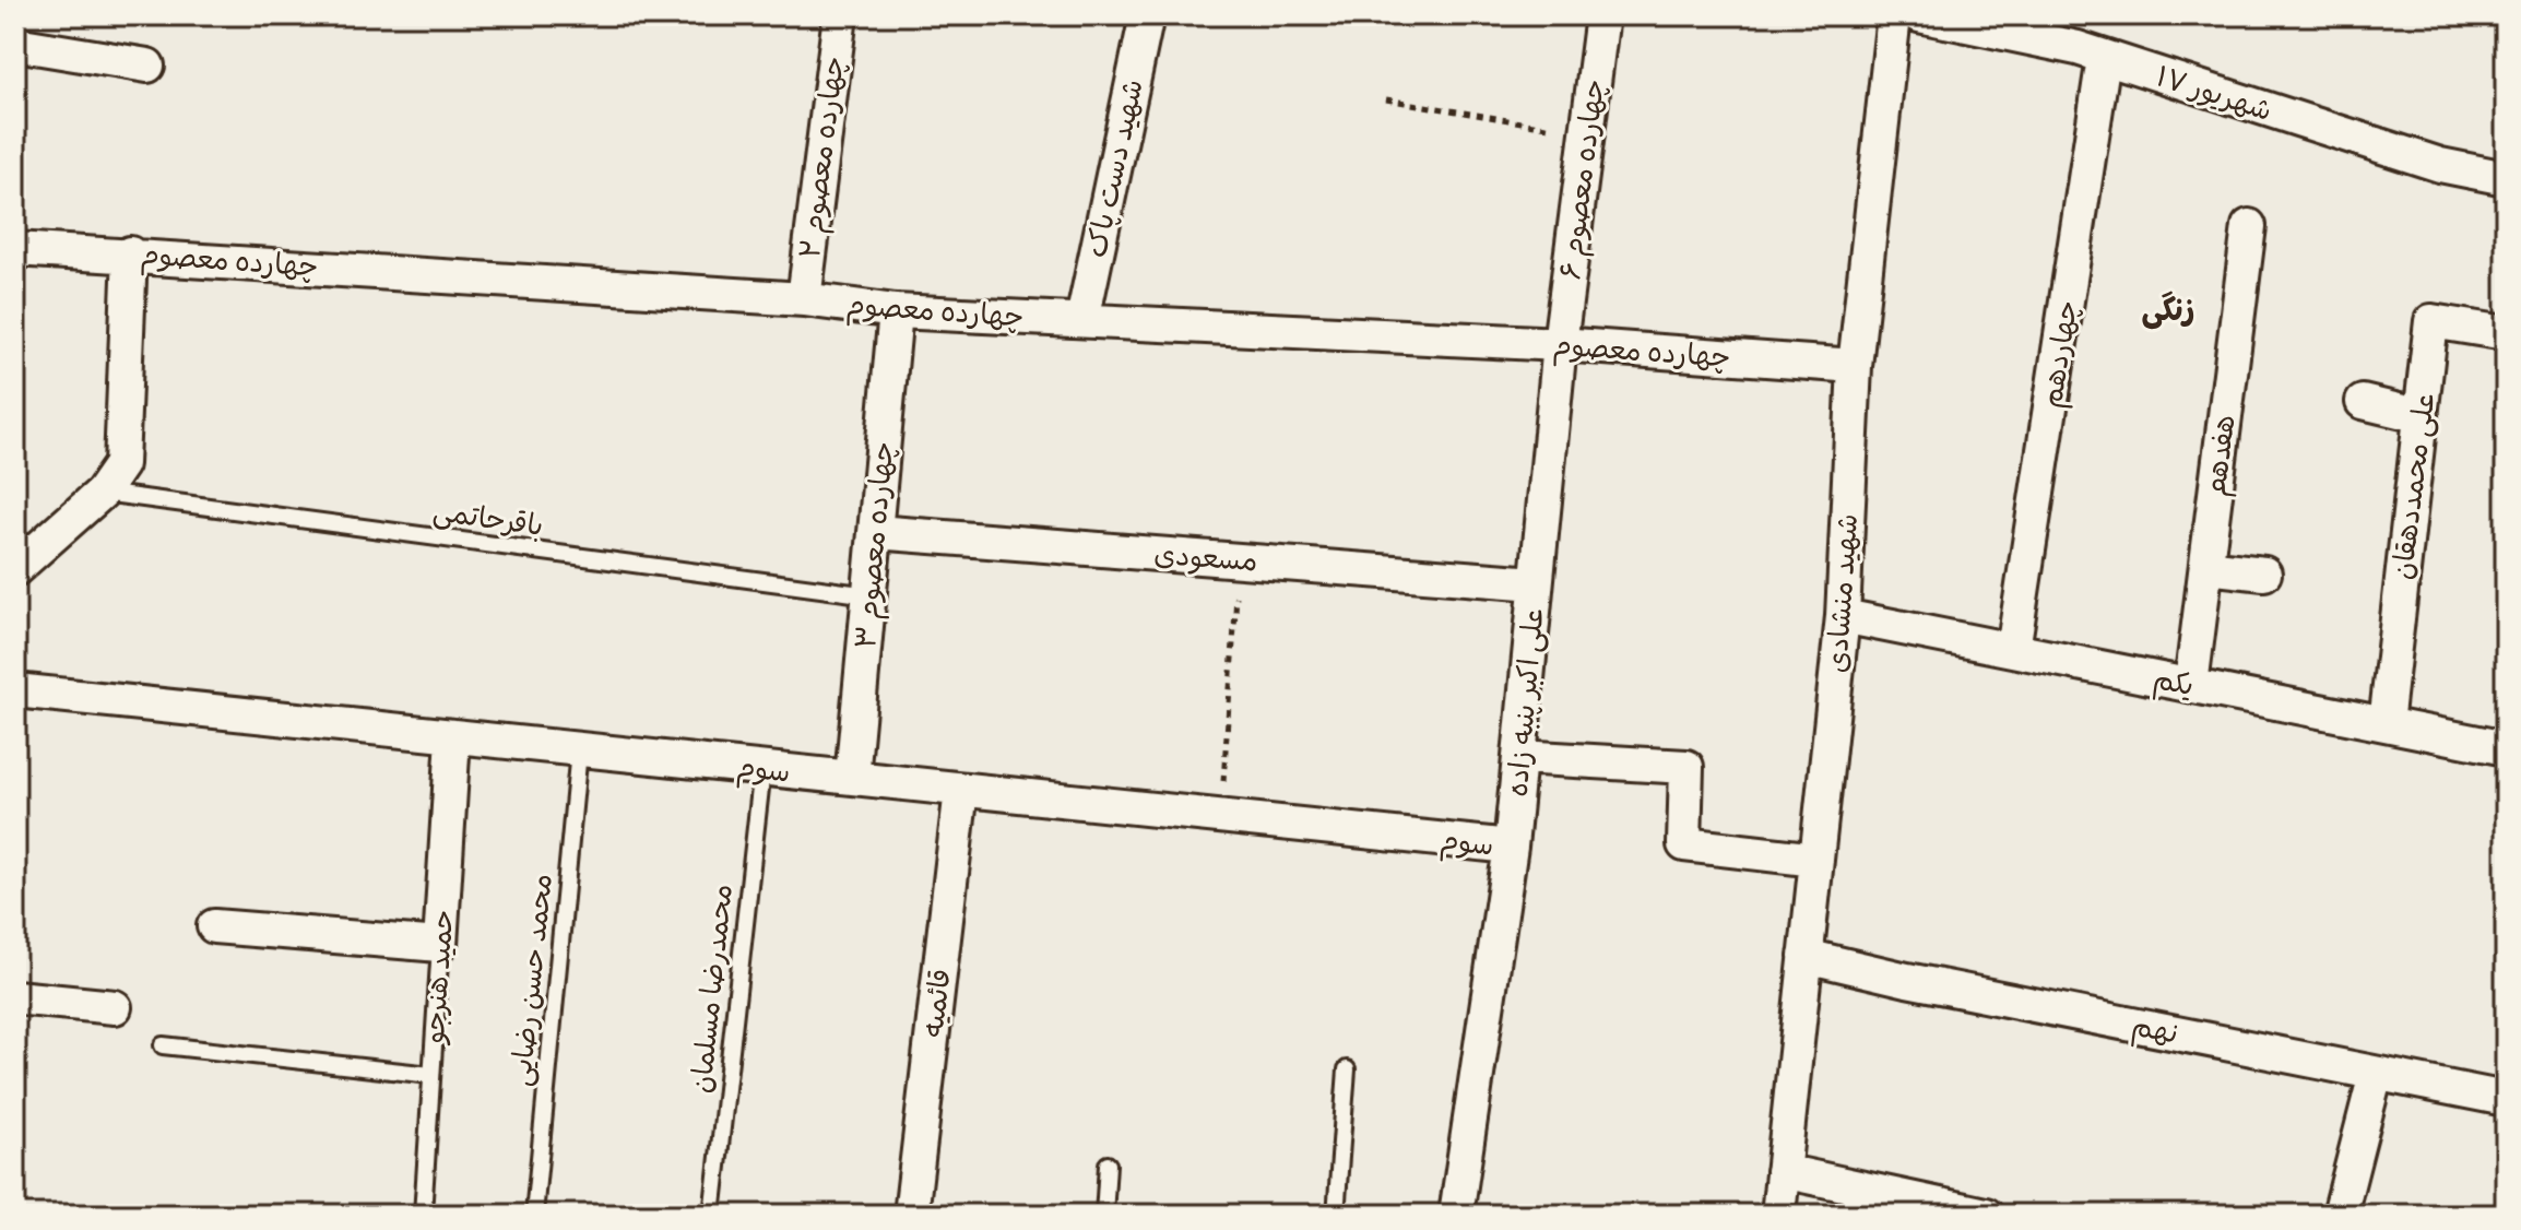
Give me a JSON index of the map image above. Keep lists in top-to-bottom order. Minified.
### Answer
{"streets":{"street":["۱۷ شهریور","چهارده معصوم ۲","شهید دست پاک","چهارده معصوم ۶","چهارده معصوم","چهاردهم","هفدهم","علی محمددهقان","چهارده معصوم ۳","مسعودی","شهید منشادی","یکم","علی اکبر پنبه زاده","سوم","حمید هنرجو","قائمیه","نهم"],"lane":["باقرحاتمی","محمد حسن رضایی","محمدرضا مسلمان"]},"crossings":[["۱۷ شهریور","چهاردهم"],["چهارده معصوم ۲","چهارده معصوم"],["شهید دست پاک","چهارده معصوم"],["چهارده معصوم ۶","چهارده معصوم"],["چهارده معصوم ۶","علی اکبر پنبه زاده"],["چهارده معصوم","چهارده معصوم ۳"],["چهارده معصوم","شهید منشادی"],["چهارده معصوم","علی اکبر پنبه زاده"],["چهاردهم","یکم"],["هفدهم","یکم"],["علی محمددهقان","یکم"],["باقرحاتمی","چهارده معصوم ۳"],["چهارده معصوم ۳","مسعودی"],["چهارده معصوم ۳","سوم"],["مسعودی","علی اکبر پنبه زاده"],["شهید منشادی","یکم"],["شهید منشادی","نهم"],["علی اکبر پنبه زاده","سوم"],["سوم","حمید هنرجو"],["سوم","محمد حسن رضایی"],["سوم","محمدرضا مسلمان"],["سوم","قائمیه"]],"districts":["زنگی"]}
